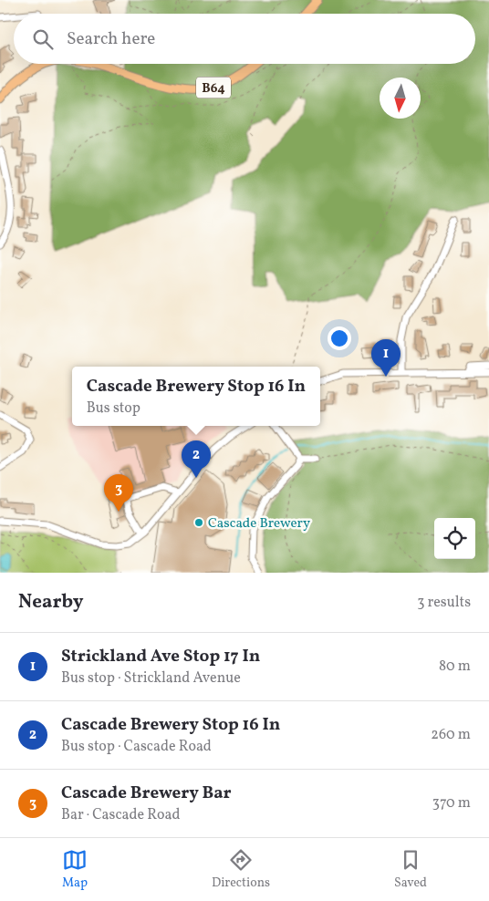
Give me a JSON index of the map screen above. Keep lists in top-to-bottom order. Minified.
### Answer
{"streets":{"main road":["B64"]},"places":["Cascade Brewery"],"north":"bottom","page":{"search":"Search here","pins":["1","2","3"],"popup":["Cascade Brewery Stop 16 In","Bus stop"],"heading":["Nearby","3 results"],"list":[{"mark":"1","name":"Strickland Ave Stop 17 In","note":"Bus stop · Strickland Avenue","value":"80 m"},{"mark":"2","name":"Cascade Brewery Stop 16 In","note":"Bus stop · Cascade Road","value":"260 m"},{"mark":"3","name":"Cascade Brewery Bar","note":"Bar · Cascade Road","value":"370 m"}],"nav":["Map","Directions","Saved"]}}
